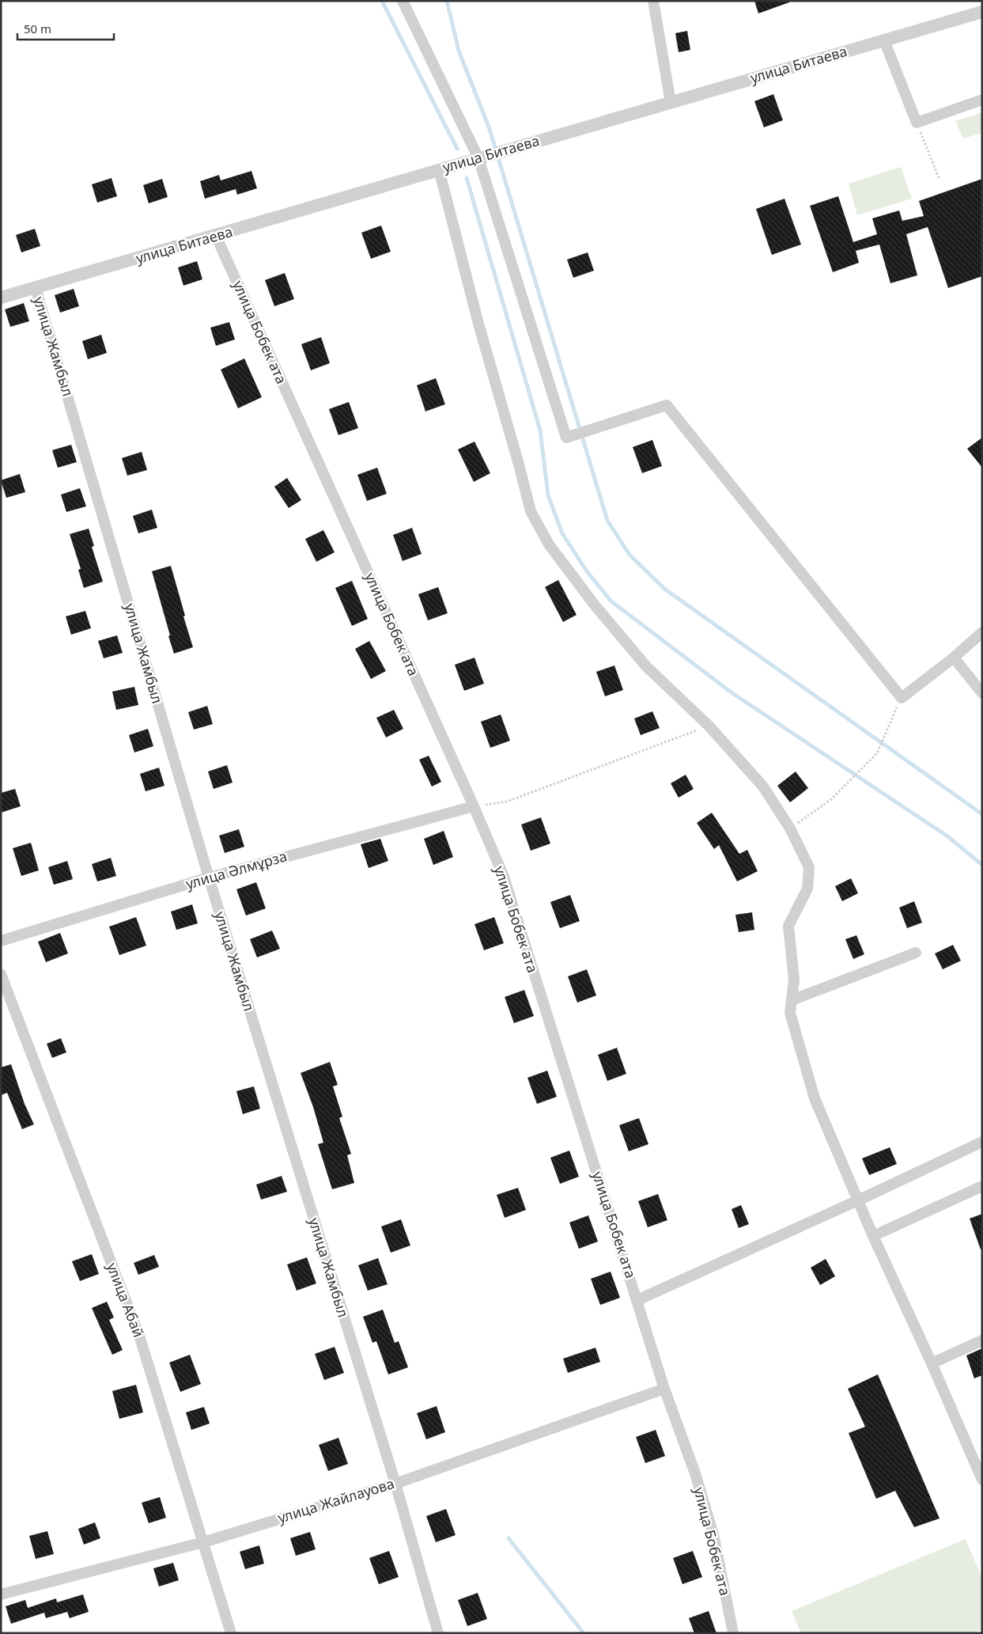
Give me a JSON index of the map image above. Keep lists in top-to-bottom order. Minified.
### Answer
{"streets":{"street":["улица Битаева","улица Бобек ата","улица Жамбыл","улица Әлмұрза","улица Абай","улица Жайлауова"]},"crossings":[["улица Битаева","улица Бобек ата"],["улица Битаева","улица Жамбыл"],["улица Бобек ата","улица Әлмұрза"],["улица Бобек ата","улица Жайлауова"],["улица Жамбыл","улица Әлмұрза"],["улица Жамбыл","улица Жайлауова"],["улица Абай","улица Жайлауова"]],"scale_bar":"50 m"}
